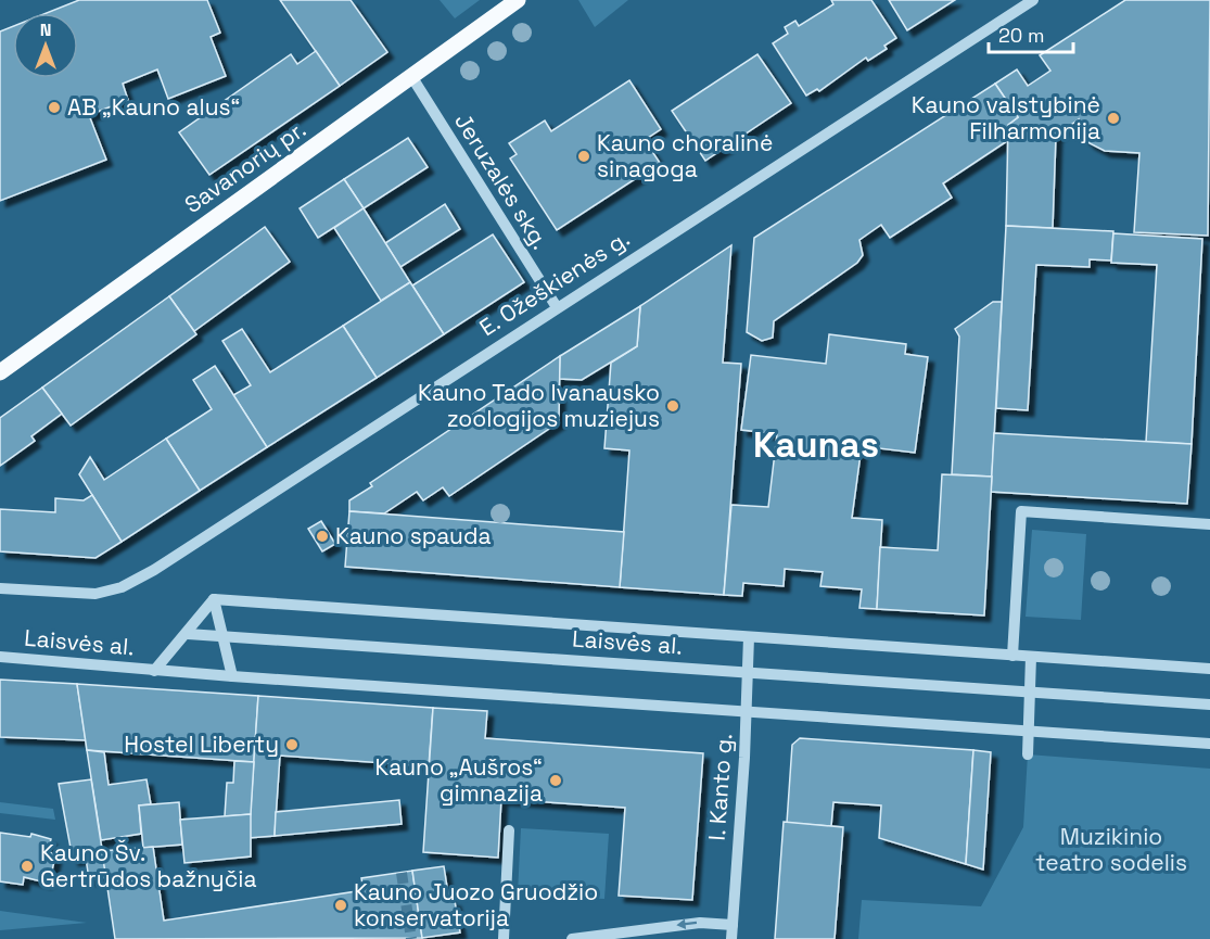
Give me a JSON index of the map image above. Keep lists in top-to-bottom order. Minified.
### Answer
{"streets":{"main road":["Savanorių pr."],"street":["Jeruzalės skg.","E. Ožeškienės g.","Laisvės al.","I. Kanto g."]},"crossings":[["Savanorių pr.","Jeruzalės skg."],["Jeruzalės skg.","E. Ožeškienės g."],["Laisvės al.","I. Kanto g."]],"districts":["Kaunas"],"parks":["Muzikinio teatro sodelis"],"places":["AB „Kauno alus“","Kauno valstybinė Filharmonija","Kauno choralinė sinagoga","Kauno Tado Ivanausko zoologijos muziejus","Kauno spauda","Hostel Liberty","Kauno „Aušros“ gimnazija","Kauno Šv. Gertrūdos bažnyčia","Kauno Juozo Gruodžio konservatorija"],"scale_bar":"20 m","north":"top"}
